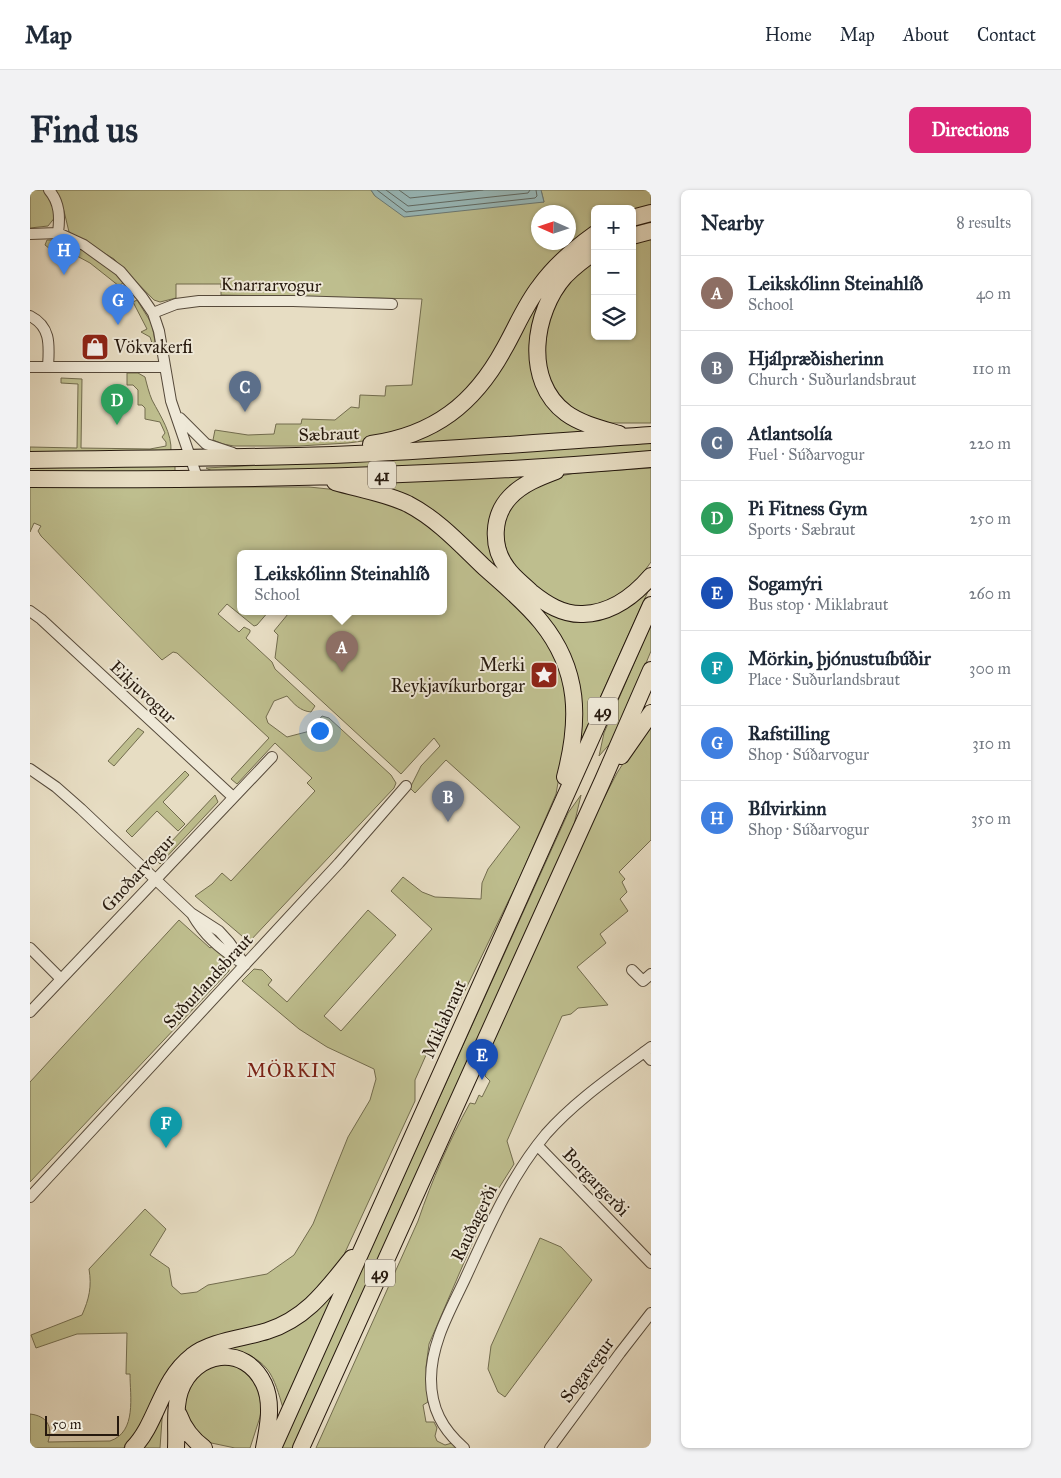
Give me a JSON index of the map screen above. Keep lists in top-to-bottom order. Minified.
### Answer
{"streets":{"highway":["Sæbraut","41","49","Miklabraut"],"street":["Knarrarvogur","Eikjuvogur","Gnoðarvogur","Suðurlandsbraut","Borgargerði","Rauðagerði","Sogavegur"]},"crossings":[["Sæbraut","41"],["Eikjuvogur","Gnoðarvogur"],["Borgargerði","Rauðagerði"]],"districts":["MÖRKIN"],"places":{"shop":["Vökvakerfi"],"place":["Merki Reykjavíkurborgar"]},"scale_bar":"50 m","north":"left","page":{"header":"Map","nav":["Home","Map","About","Contact"],"buttons":"Directions","title":"Find us","heading":["Nearby","8 results"],"map_buttons":["+","−"],"pins":["H","G","C","D","A","B","E","F"],"list":[{"mark":"A","name":"Leikskólinn Steinahlíð","note":"School","value":"40 m"},{"mark":"B","name":"Hjálpræðisherinn","note":"Church · Suðurlandsbraut","value":"110 m"},{"mark":"C","name":"Atlantsolía","note":"Fuel · Súðarvogur","value":"220 m"},{"mark":"D","name":"Pi Fitness Gym","note":"Sports · Sæbraut","value":"250 m"},{"mark":"E","name":"Sogamýri","note":"Bus stop · Miklabraut","value":"260 m"},{"mark":"F","name":"Mörkin, þjónustuíbúðir","note":"Place · Suðurlandsbraut","value":"300 m"},{"mark":"G","name":"Rafstilling","note":"Shop · Súðarvogur","value":"310 m"},{"mark":"H","name":"Bílvirkinn","note":"Shop · Súðarvogur","value":"350 m"}],"popup":["Leikskólinn Steinahlíð","School"],"scale":"50 m"}}
